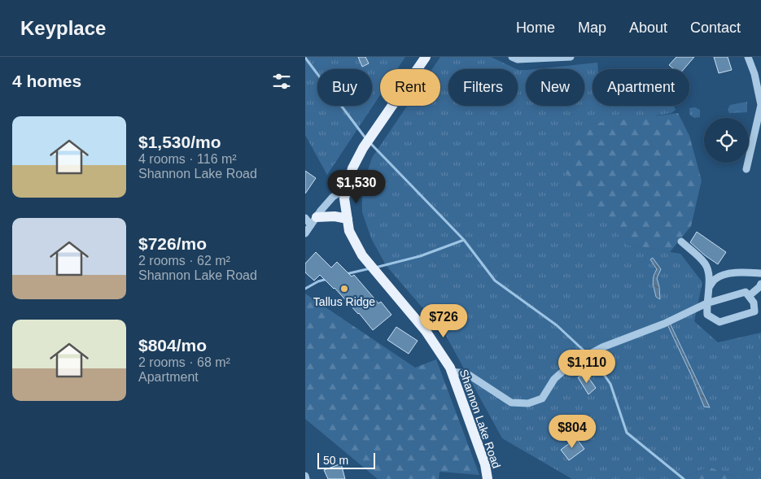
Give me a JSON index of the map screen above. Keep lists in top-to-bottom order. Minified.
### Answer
{"streets":{"main road":["Shannon Lake Road"]},"places":["Tallus Ridge"],"scale_bar":"50 m","page":{"header":"Keyplace","nav":["Home","Map","About","Contact"],"heading":"4 homes","chip":["Buy","Rent","Filters","New","Apartment"],"list":[{"name":"$1,530/mo","note":"4 rooms · 116 m² · Shannon Lake Road"},{"name":"$726/mo","note":"2 rooms · 62 m² · Shannon Lake Road"},{"name":"$804/mo","note":"2 rooms · 68 m² · Apartment"}],"price":["$1,530","$726","$1,110","$804"],"scale":"50 m"}}
